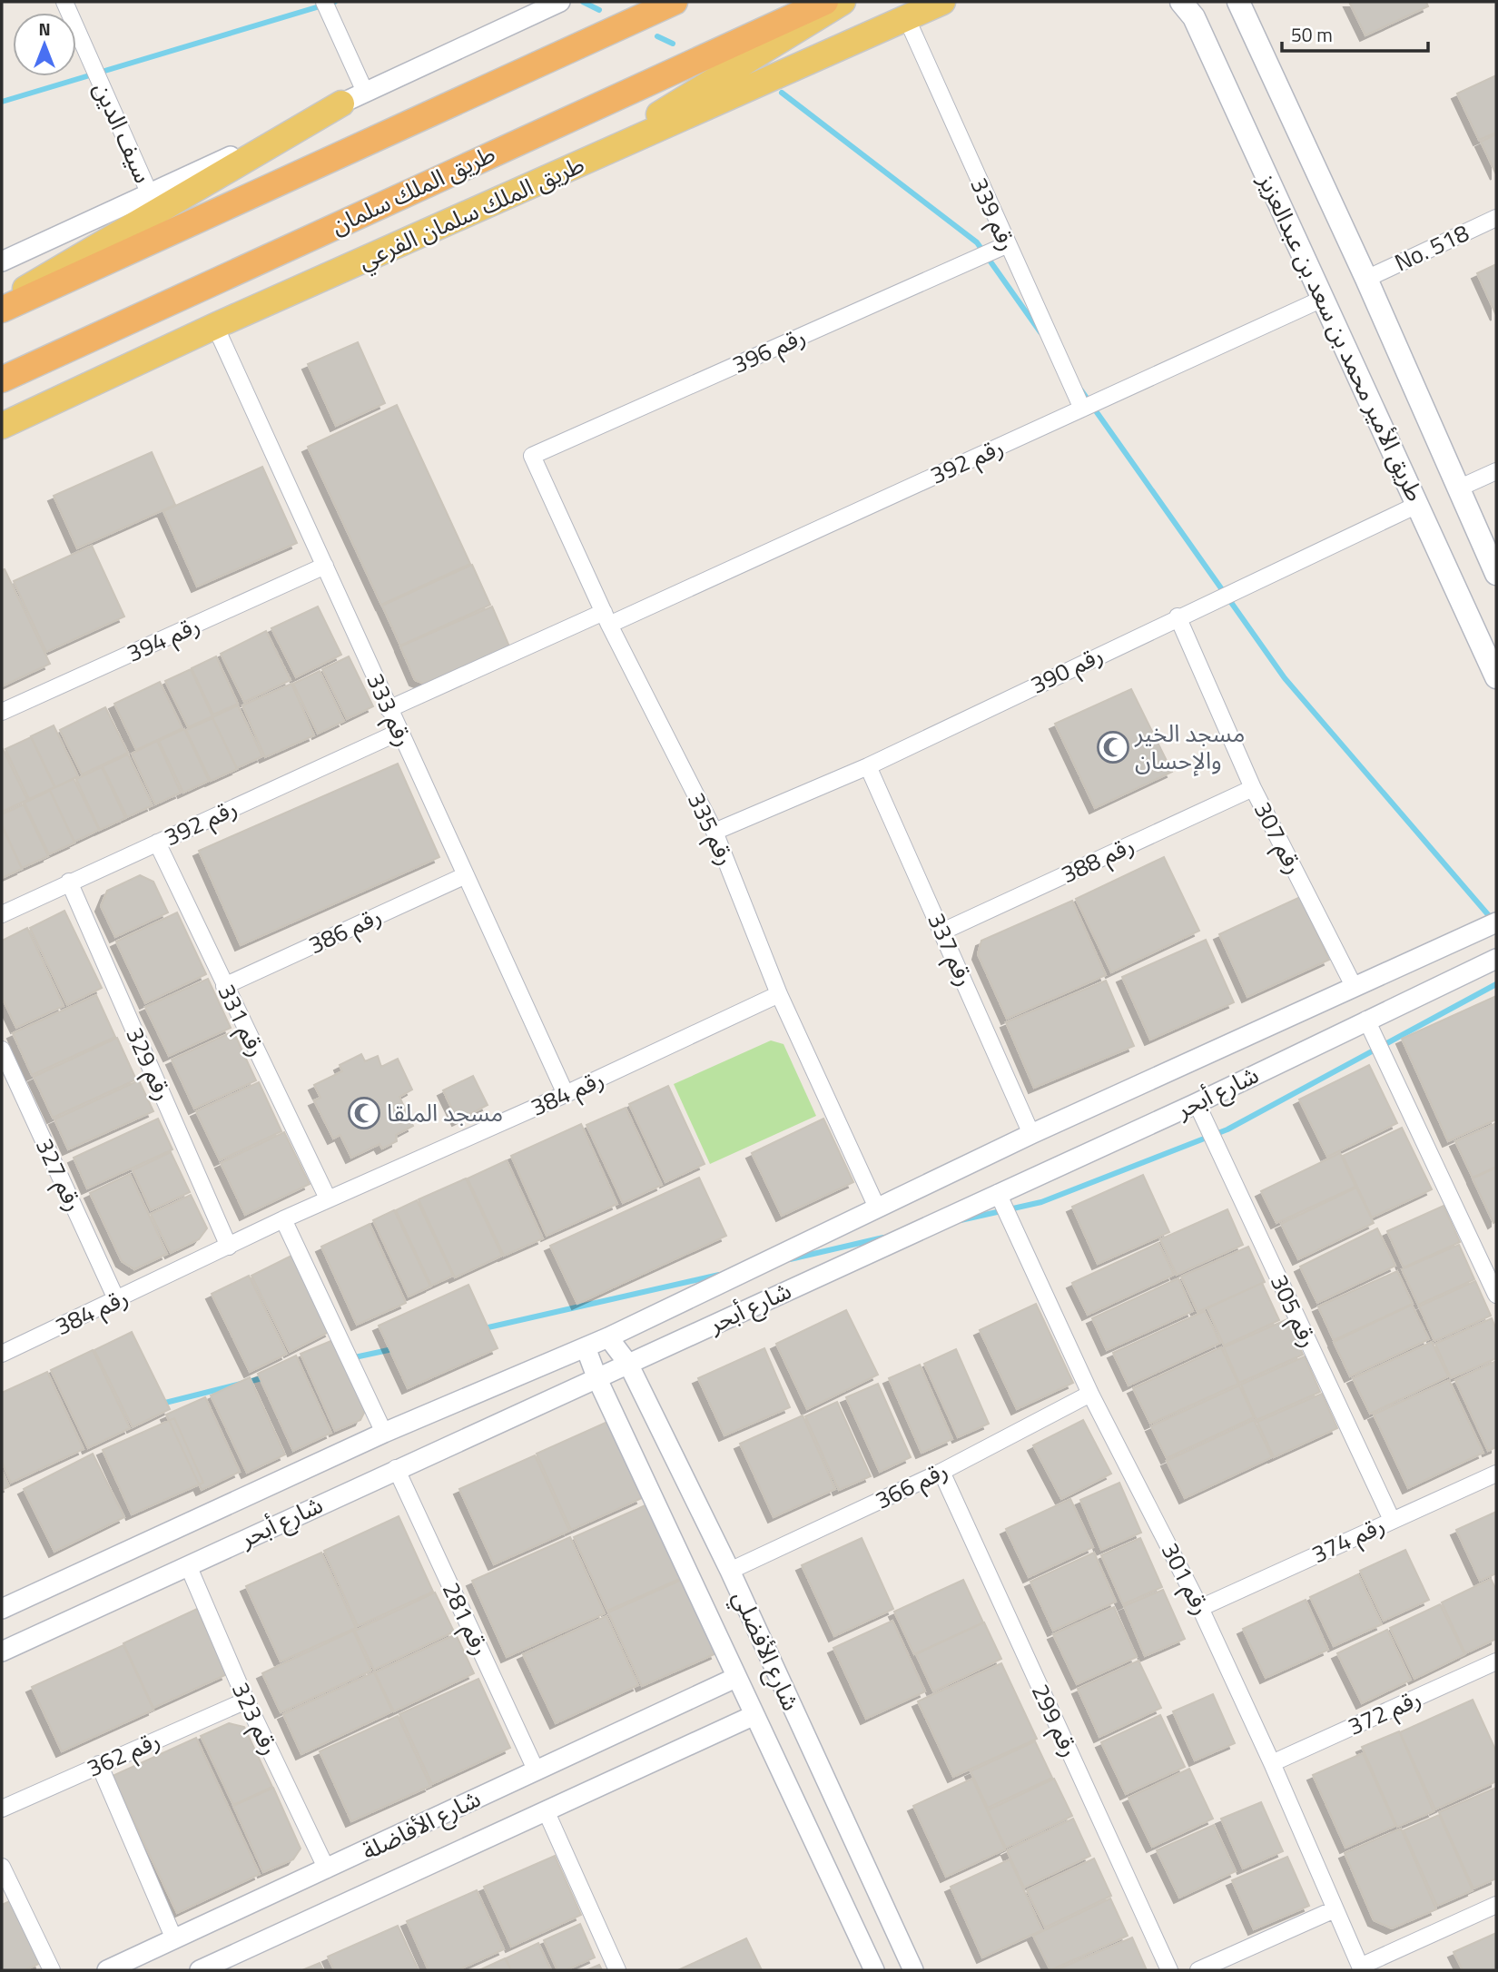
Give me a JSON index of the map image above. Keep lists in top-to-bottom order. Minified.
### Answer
{"streets":{"highway":["طريق الملك سلمان"],"main road":["طريق الملك سلمان الفرعي","طريق الأمير محمد بن سعد بن عبدالعزيز"],"street":["سيف الدين","رقم 339","No. 518","رقم 396","رقم 392","رقم 394","رقم 390","رقم 333","رقم 335","رقم 307","رقم 388","رقم 386","رقم 337","رقم 331","رقم 329","شارع أبحر","رقم 384","رقم 327","رقم 305","رقم 366","رقم 374","رقم 301","رقم 281","شارع الأفضلي","رقم 372","رقم 323","رقم 299","رقم 362","شارع الأفاضلة"]},"crossings":[["طريق الملك سلمان الفرعي","رقم 339"],["طريق الملك سلمان الفرعي","رقم 333"],["رقم 339","رقم 396"],["رقم 339","رقم 392"],["No. 518","طريق الأمير محمد بن سعد بن عبدالعزيز"],["طريق الأمير محمد بن سعد بن عبدالعزيز","رقم 392"],["طريق الأمير محمد بن سعد بن عبدالعزيز","رقم 390"],["رقم 396","رقم 335"],["رقم 392","رقم 333"],["رقم 392","رقم 335"],["رقم 392","رقم 331"],["رقم 392","رقم 329"],["رقم 394","رقم 333"],["رقم 390","رقم 335"],["رقم 390","رقم 307"],["رقم 390","رقم 337"],["رقم 333","رقم 386"],["رقم 333","رقم 384"],["رقم 335","شارع أبحر"],["رقم 335","رقم 384"],["رقم 307","رقم 388"],["رقم 307","شارع أبحر"],["رقم 388","رقم 337"],["رقم 386","رقم 331"],["رقم 337","شارع أبحر"],["رقم 331","رقم 384"],["رقم 329","رقم 384"],["شارع أبحر","رقم 305"],["شارع أبحر","رقم 301"],["شارع أبحر","رقم 281"],["شارع أبحر","شارع الأفضلي"],["شارع أبحر","رقم 323"],["رقم 384","رقم 327"],["رقم 305","رقم 374"],["رقم 366","رقم 301"],["رقم 366","شارع الأفضلي"],["رقم 366","رقم 299"],["رقم 374","رقم 301"],["رقم 301","رقم 372"],["رقم 281","شارع الأفاضلة"],["شارع الأفضلي","شارع الأفاضلة"],["رقم 323","رقم 362"],["رقم 323","شارع الأفاضلة"]],"places":{"mosque":["مسجد الخير والإحسان","مسجد الملقا"]},"scale_bar":"50 m","north":"top"}
